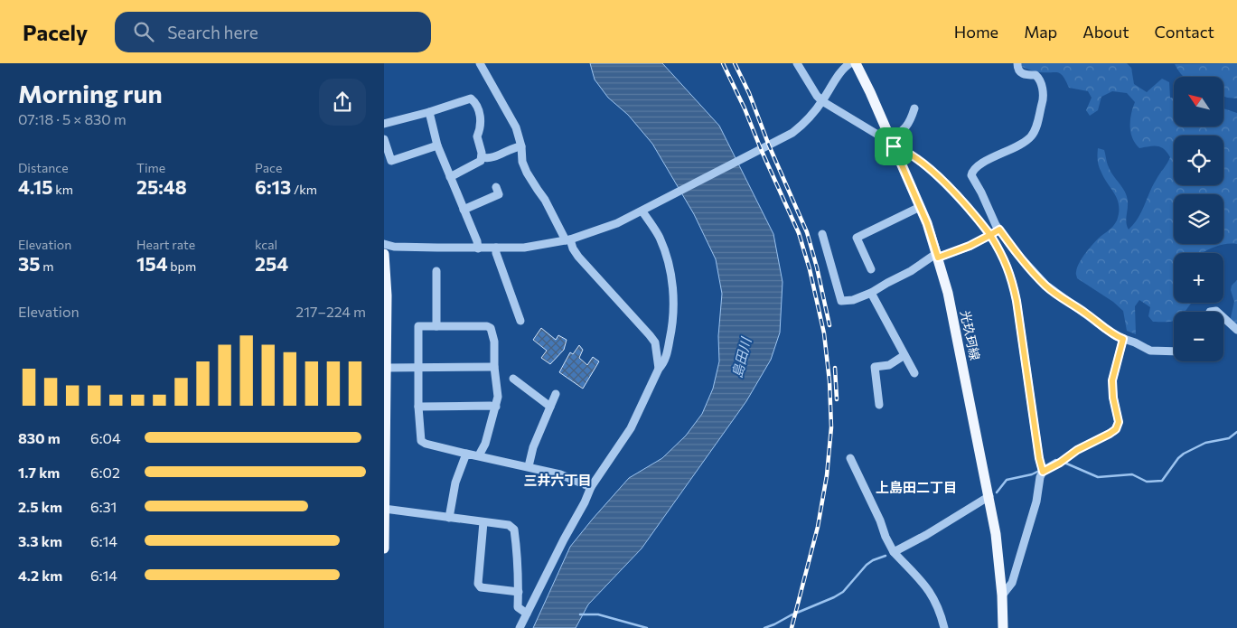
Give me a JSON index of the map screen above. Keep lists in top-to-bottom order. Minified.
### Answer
{"streets":{"main road":["光玖珂線"]},"districts":["三井六丁目","上島田二丁目"],"water":["島田川"],"north":"top left","page":{"header":"Pacely","search":"Search here","nav":["Home","Map","About","Contact"],"heading":["Morning run","07:18 · 5 × 830 m"],"map_buttons":["+","−"],"stats":[["Distance","4.15 km"],["Time","25:48"],["Pace","6:13 /km"],["Elevation","35 m"],["Heart rate","154 bpm"],["kcal","254"]],"chart":["Elevation","217–224 m"],"list":[{"name":"830 m","note":"6:04"},{"name":"1.7 km","note":"6:02"},{"name":"2.5 km","note":"6:31"},{"name":"3.3 km","note":"6:14"},{"name":"4.2 km","note":"6:14"}]}}
